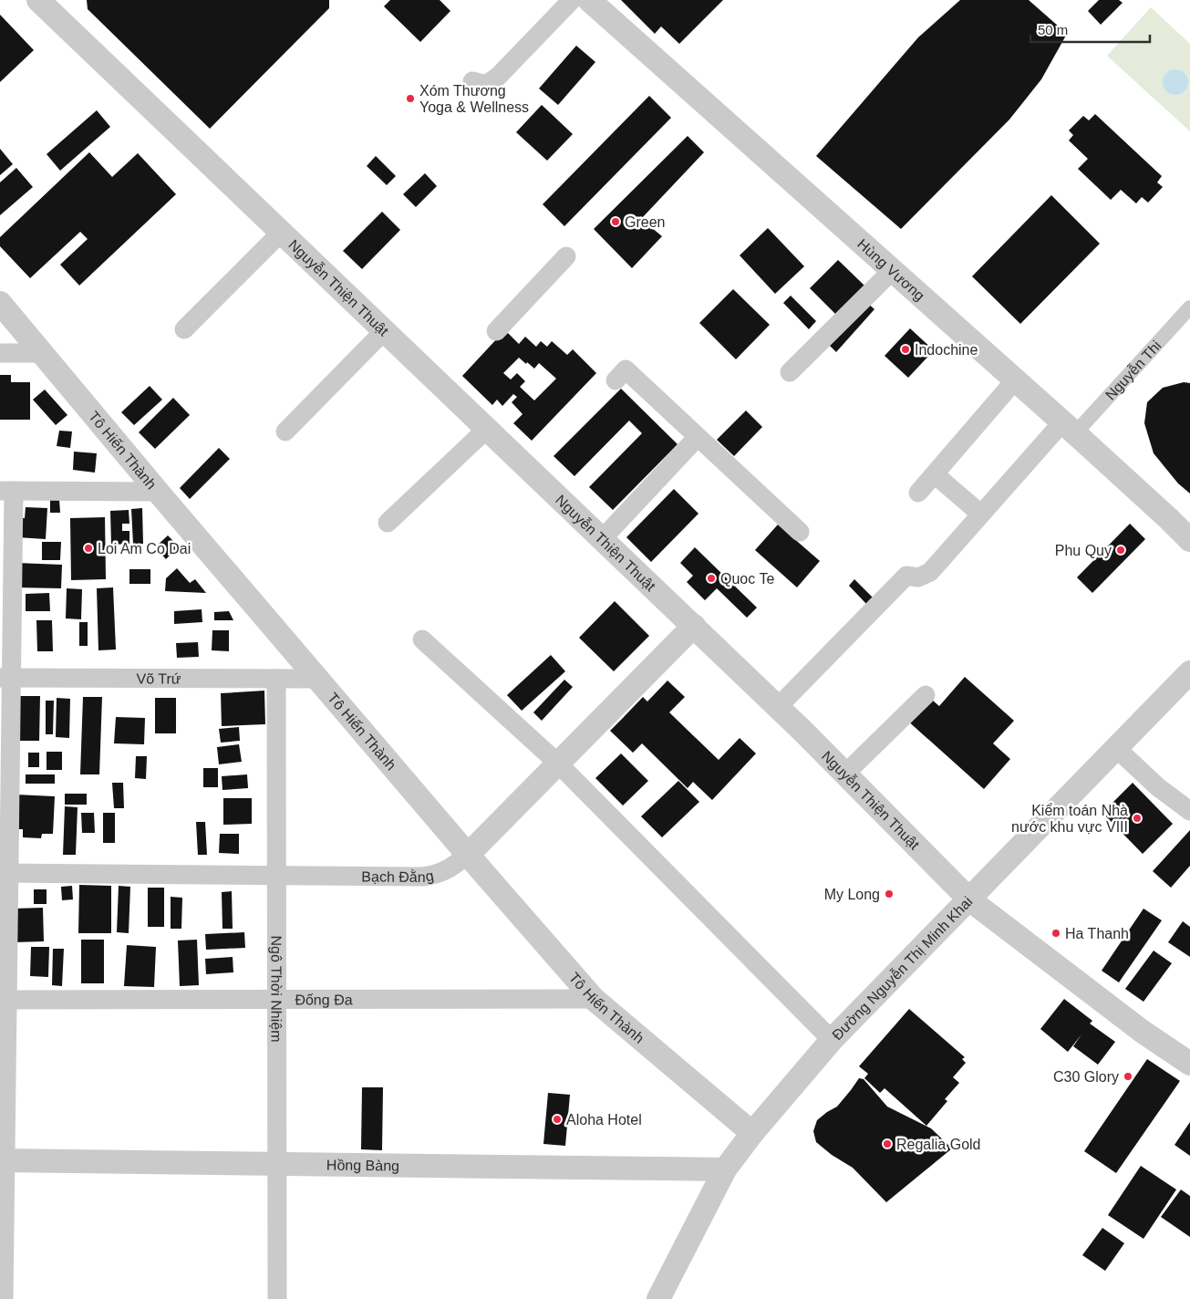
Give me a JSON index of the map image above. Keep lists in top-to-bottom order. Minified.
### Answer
{"streets":{"street":["Hùng Vương","Nguyễn Thiện Thuật","Nguyễn Thi","Tô Hiến Thành","Võ Trứ","Bạch Đằng","Đường Nguyễn Thị Minh Khai","Ngô Thời Nhiệm","Đống Đa","Hồng Bàng"]},"crossings":[["Hùng Vương","Nguyễn Thi"],["Nguyễn Thiện Thuật","Bạch Đằng"],["Nguyễn Thiện Thuật","Đường Nguyễn Thị Minh Khai"],["Tô Hiến Thành","Võ Trứ"],["Tô Hiến Thành","Bạch Đằng"],["Tô Hiến Thành","Đường Nguyễn Thị Minh Khai"],["Tô Hiến Thành","Đống Đa"],["Võ Trứ","Ngô Thời Nhiệm"],["Bạch Đằng","Ngô Thời Nhiệm"],["Đường Nguyễn Thị Minh Khai","Hồng Bàng"],["Ngô Thời Nhiệm","Đống Đa"],["Ngô Thời Nhiệm","Hồng Bàng"]],"places":["Xóm Thương Yoga & Wellness","Green","Indochine","Loi Am Co Dai","Phu Quy","Quoc Te","Kiểm toán Nhà nước khu vực VIII","My Long","Ha Thanh","C30 Glory","Aloha Hotel","Regalia Gold"],"scale_bar":"50 m"}
